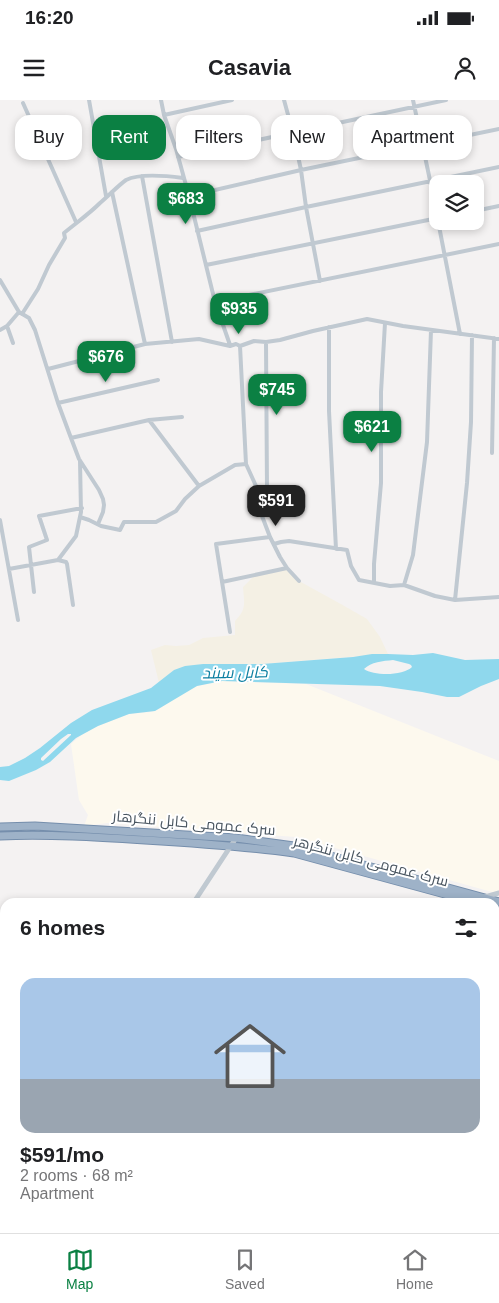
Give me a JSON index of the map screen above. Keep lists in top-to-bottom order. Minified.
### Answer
{"streets":{"highway":["سرک عمومی کابل ننگرهار","سرک عمومی کابل ننگرهر"]},"crossings":[["سرک عمومی کابل ننگرهار","سرک عمومی کابل ننگرهر"]],"water":["کابل سيند"],"page":{"status":"16:20","header":"Casavia","chip":["Buy","Rent","Filters","New","Apartment"],"price":["$683","$935","$676","$745","$621","$591"],"heading":"6 homes","list":[{"name":"$591/mo","note":"2 rooms · 68 m² · Apartment"}],"tabs":["Map","Saved","Home"]}}
